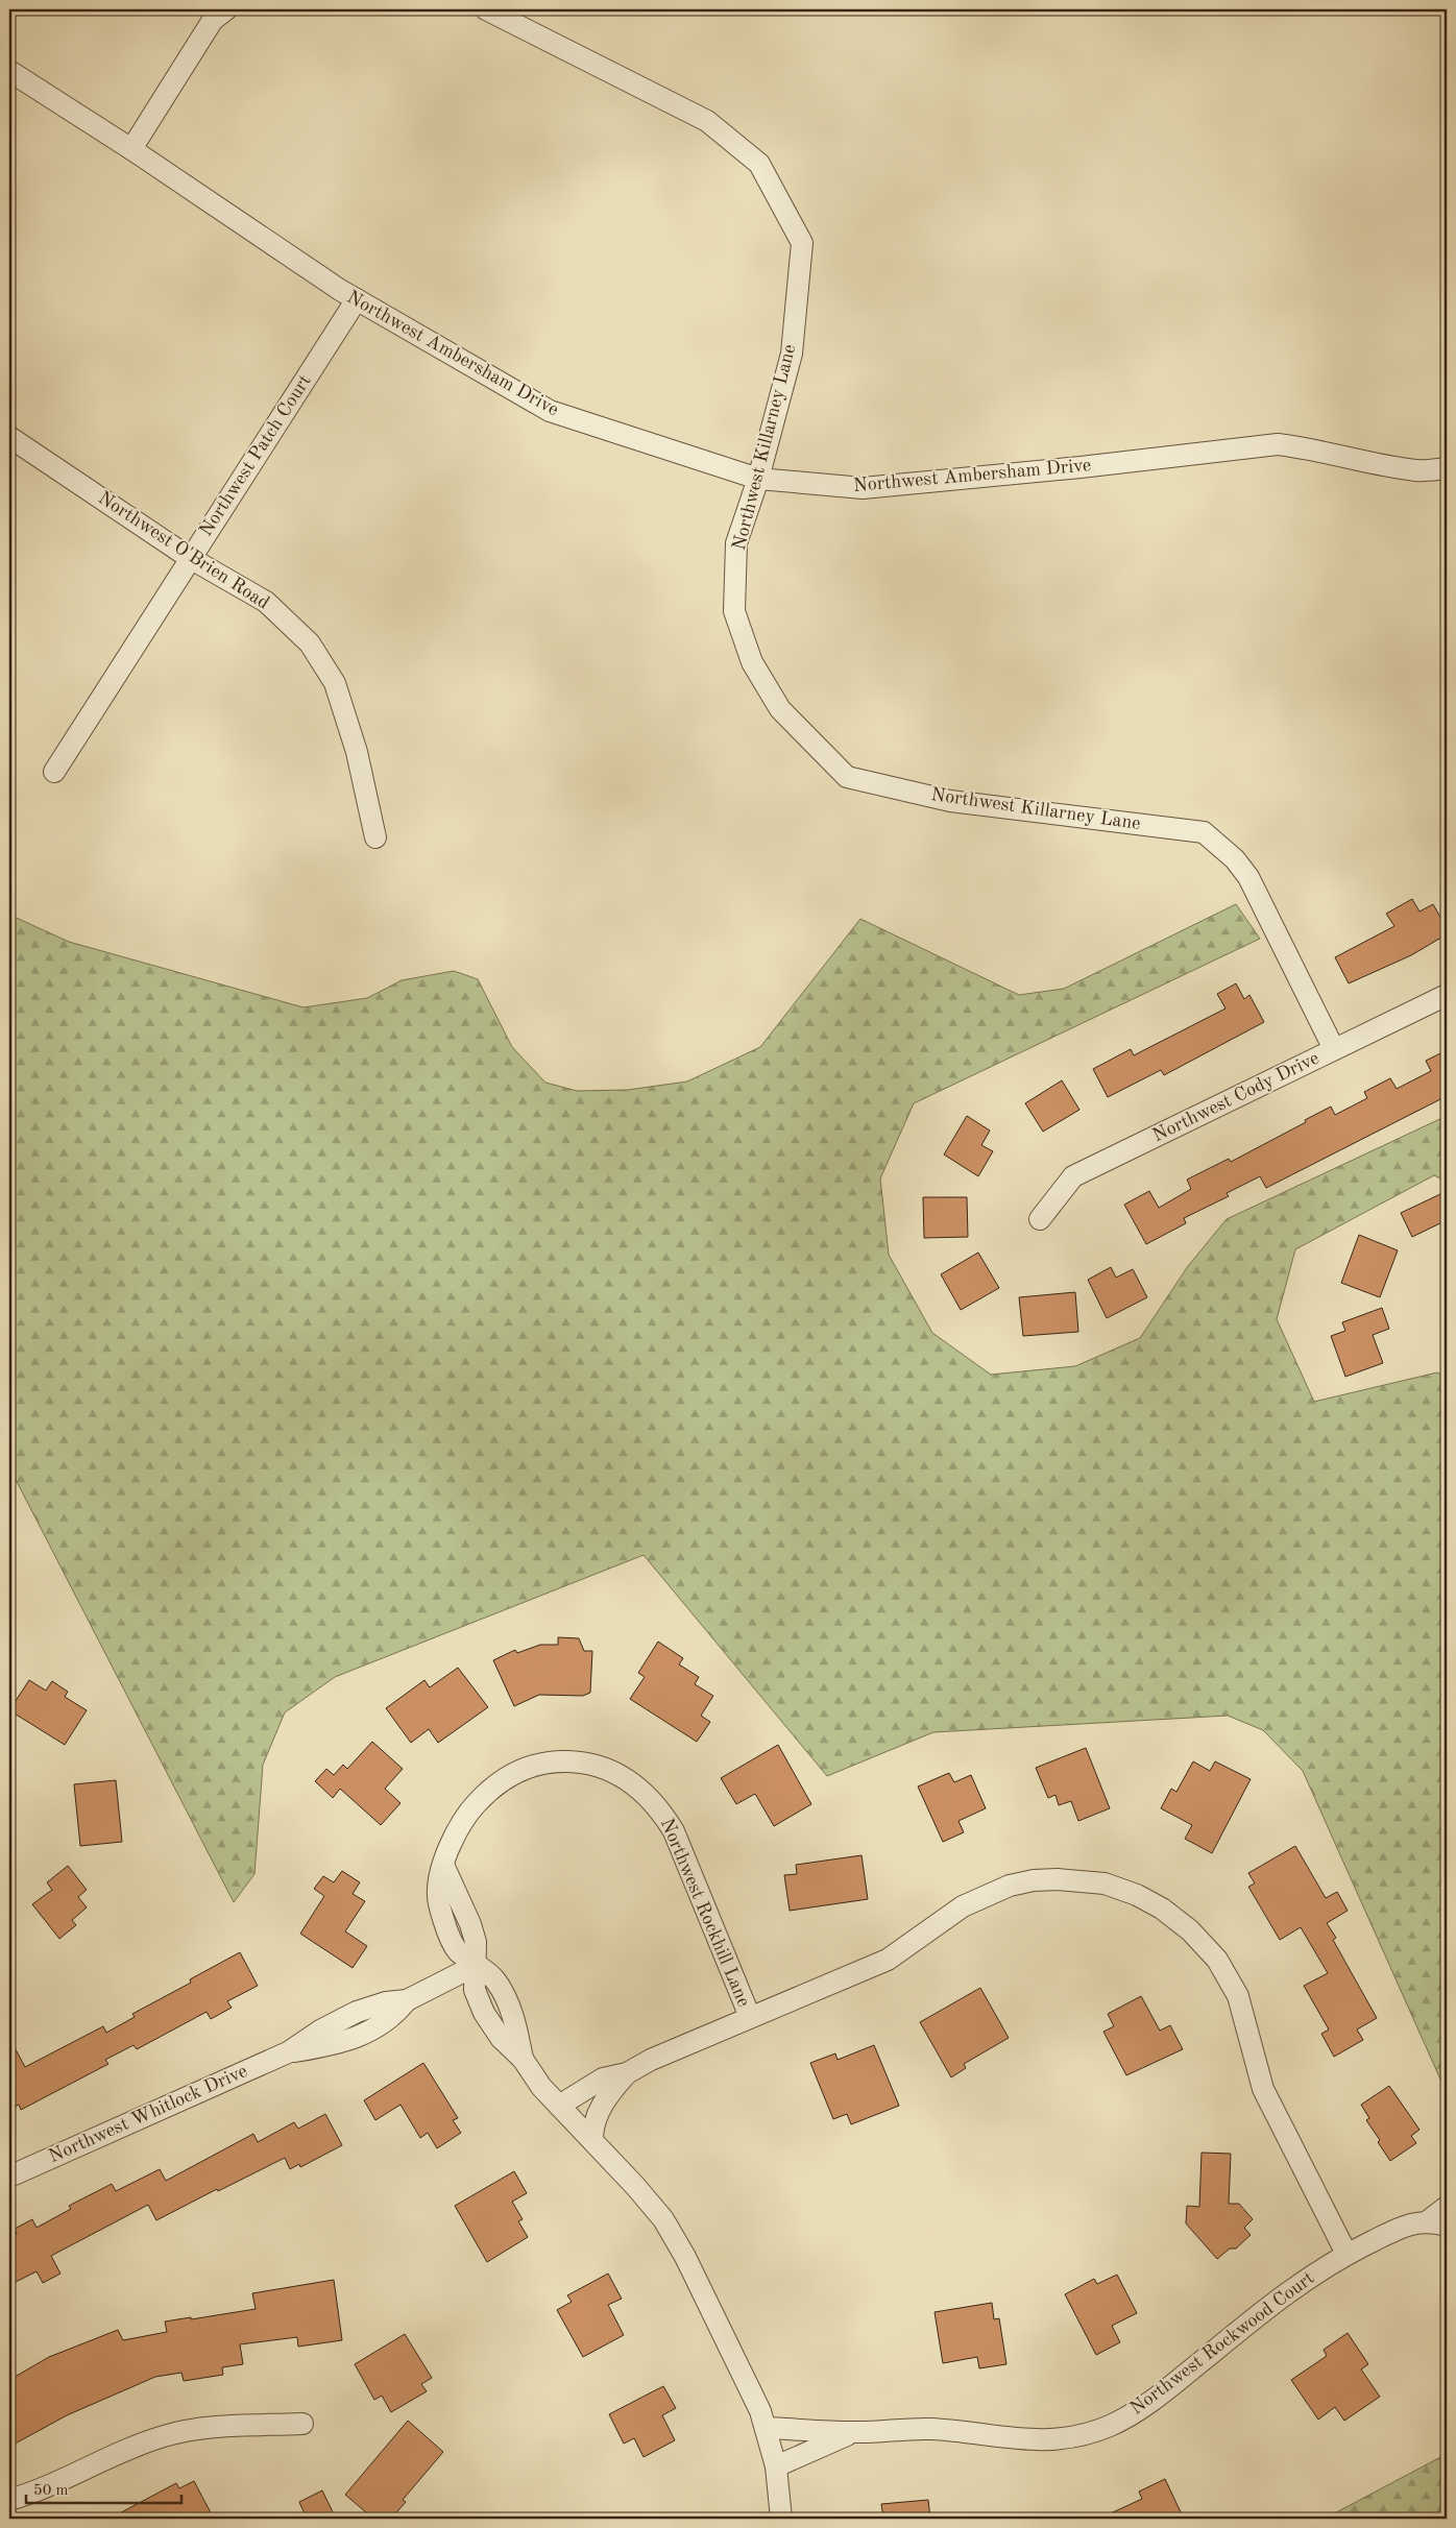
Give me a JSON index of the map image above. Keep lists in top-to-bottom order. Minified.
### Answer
{"streets":{"street":["Northwest Ambersham Drive","Northwest Killarney Lane","Northwest Patch Court","Northwest O'Brien Road","Northwest Cody Drive","Northwest Rockhill Lane","Northwest Whitlock Drive","Northwest Rockwood Court"]},"crossings":[["Northwest Ambersham Drive","Northwest Killarney Lane"],["Northwest Ambersham Drive","Northwest Patch Court"],["Northwest Killarney Lane","Northwest Cody Drive"],["Northwest Patch Court","Northwest O'Brien Road"],["Northwest Rockhill Lane","Northwest Whitlock Drive"]],"scale_bar":"50 m"}
